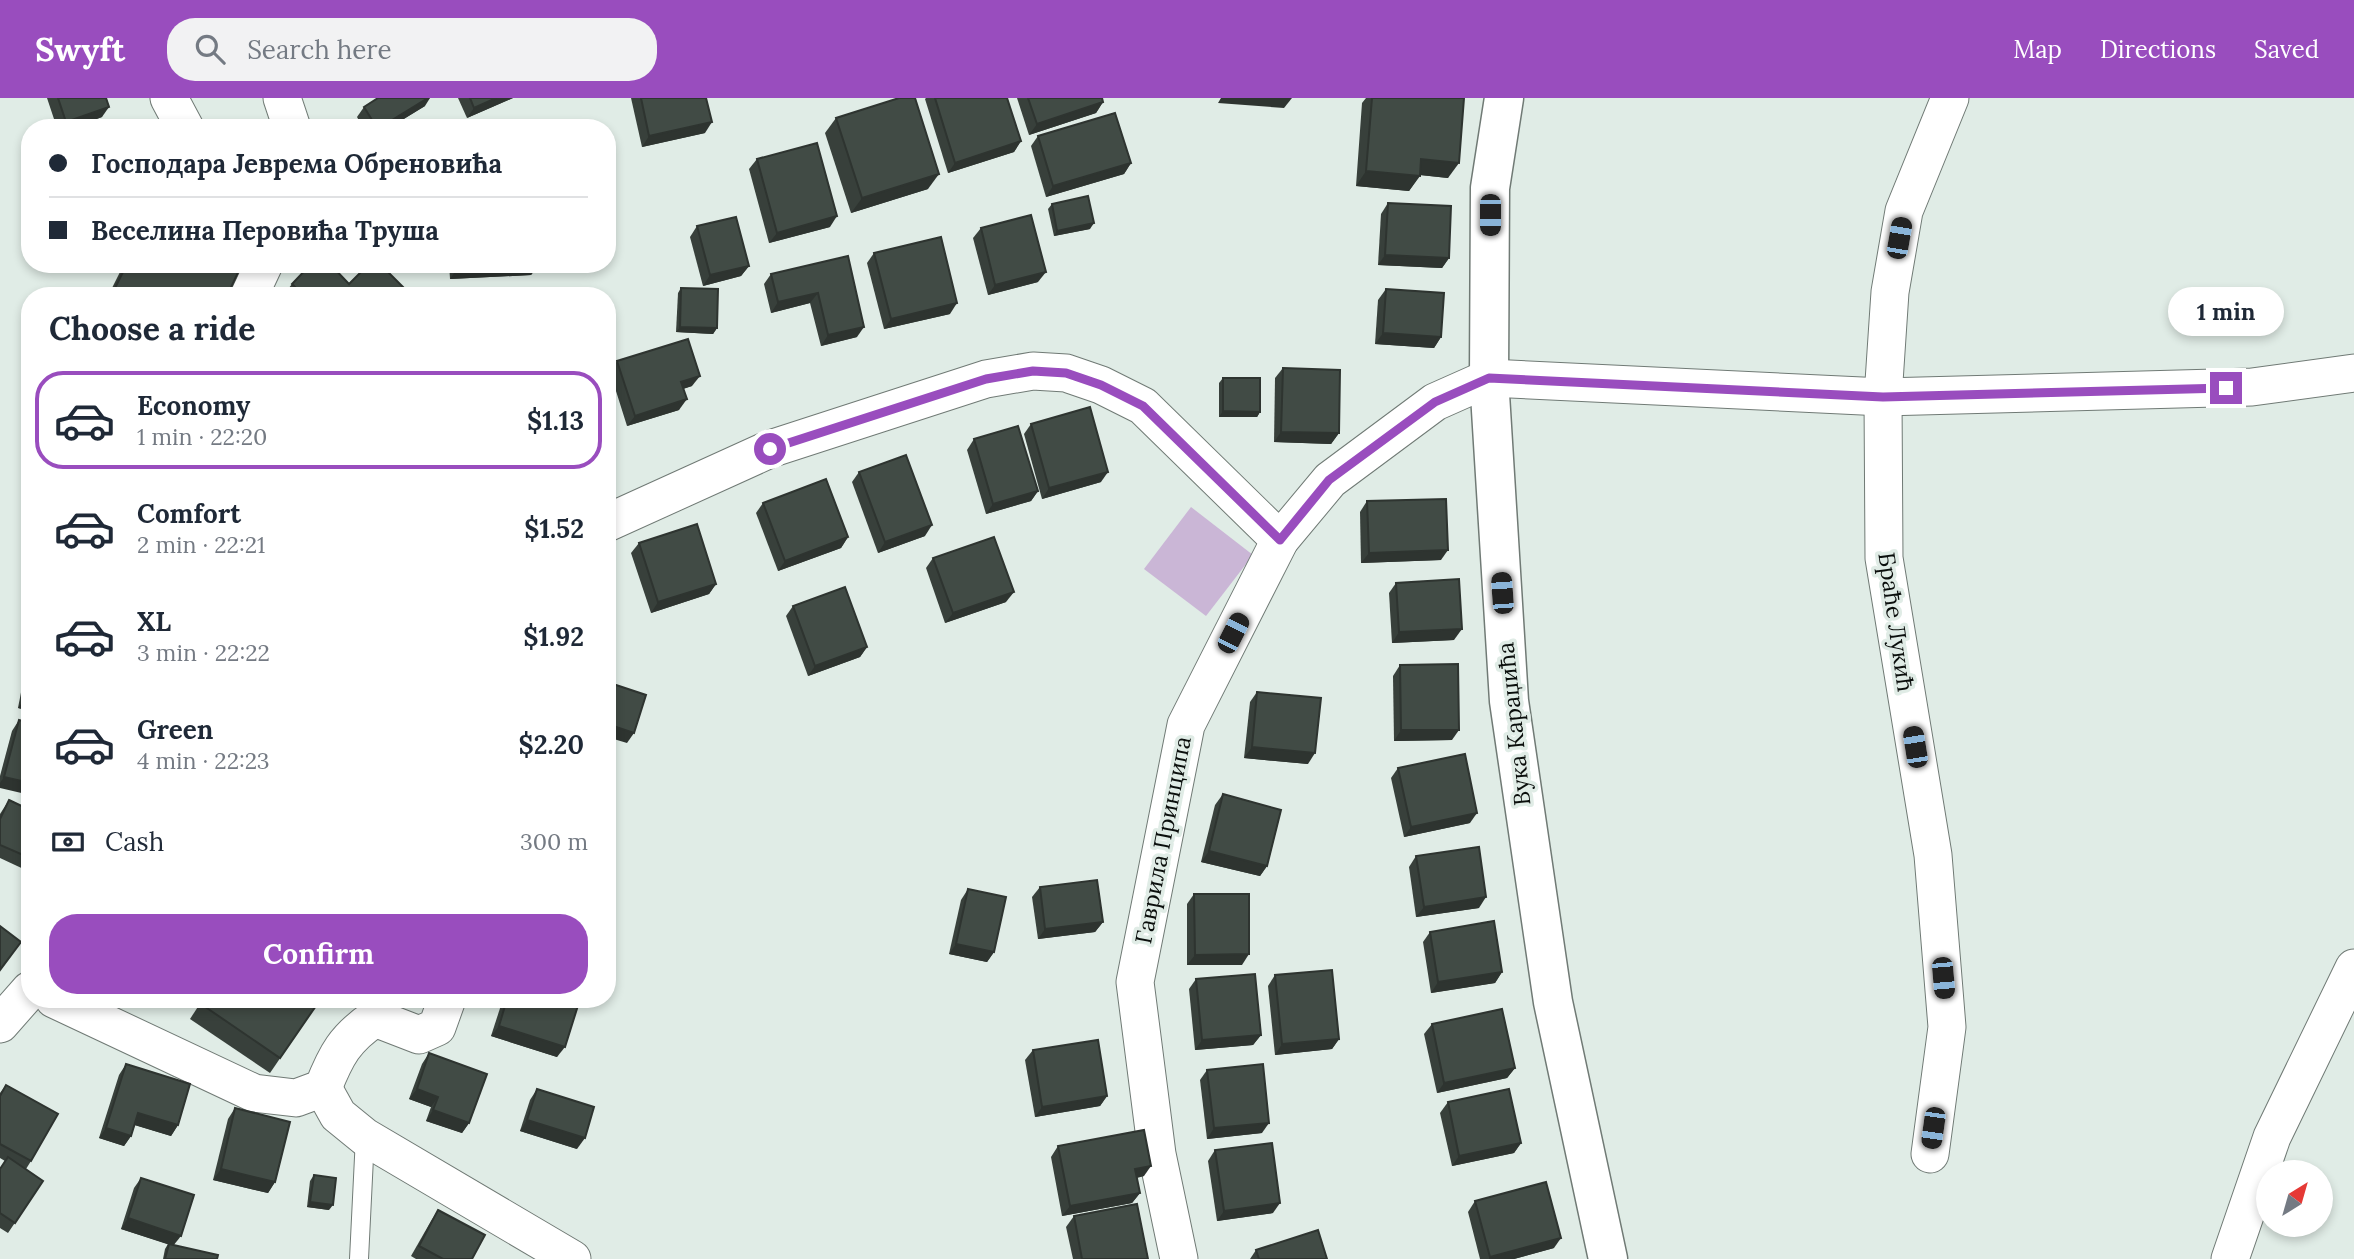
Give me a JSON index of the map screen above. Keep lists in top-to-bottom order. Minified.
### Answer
{"streets":{"street":["Браће Лукић","Вука Караџића","Гаврила Принципа"]},"crossings":[["Вука Караџића","Гаврила Принципа"]],"north":"top right","page":{"header":"Swyft","search":"Search here","nav":["Map","Directions","Saved"],"banner":["Господара Јеврема Обреновића","Веселина Перовића Труша"],"bubble":"1 min","heading":"Choose a ride","list":[{"name":"Economy","note":"1 min · 22:20","value":"$1.13"},{"name":"Comfort","note":"2 min · 22:21","value":"$1.52"},{"name":"XL","note":"3 min · 22:22","value":"$1.92"},{"name":"Green","note":"4 min · 22:23","value":"$2.20"}],"pay":["Cash","300 m"],"buttons":"Confirm"}}
